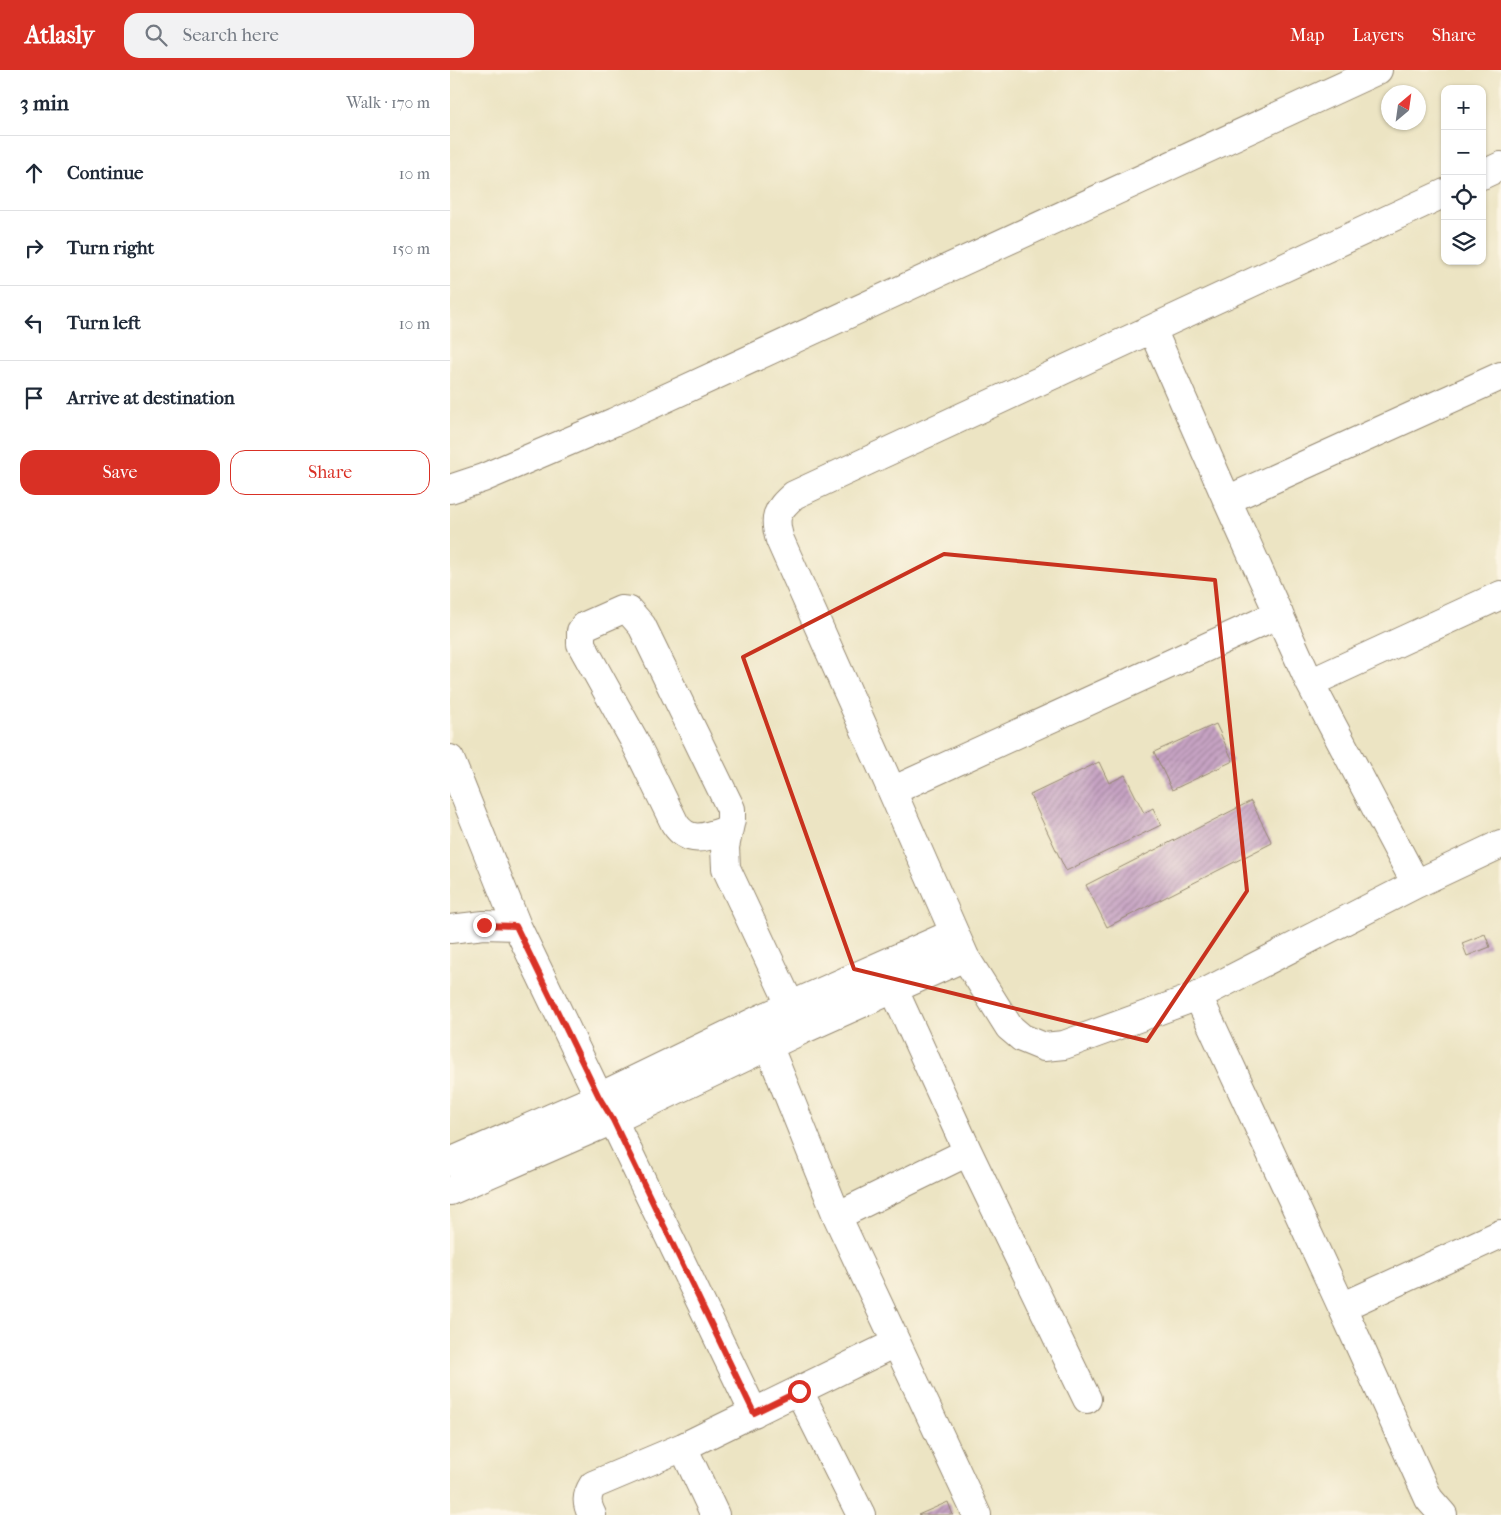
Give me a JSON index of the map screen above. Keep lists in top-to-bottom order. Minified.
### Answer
{"north":"top right","page":{"header":"Atlasly","search":"Search here","nav":["Map","Layers","Share"],"heading":["3 min","Walk · 170 m"],"map_buttons":["+","−"],"list":[["Continue","10 m"],["Turn right","150 m"],["Turn left","10 m"],"Arrive at destination"],"buttons":["Save","Share"]}}
